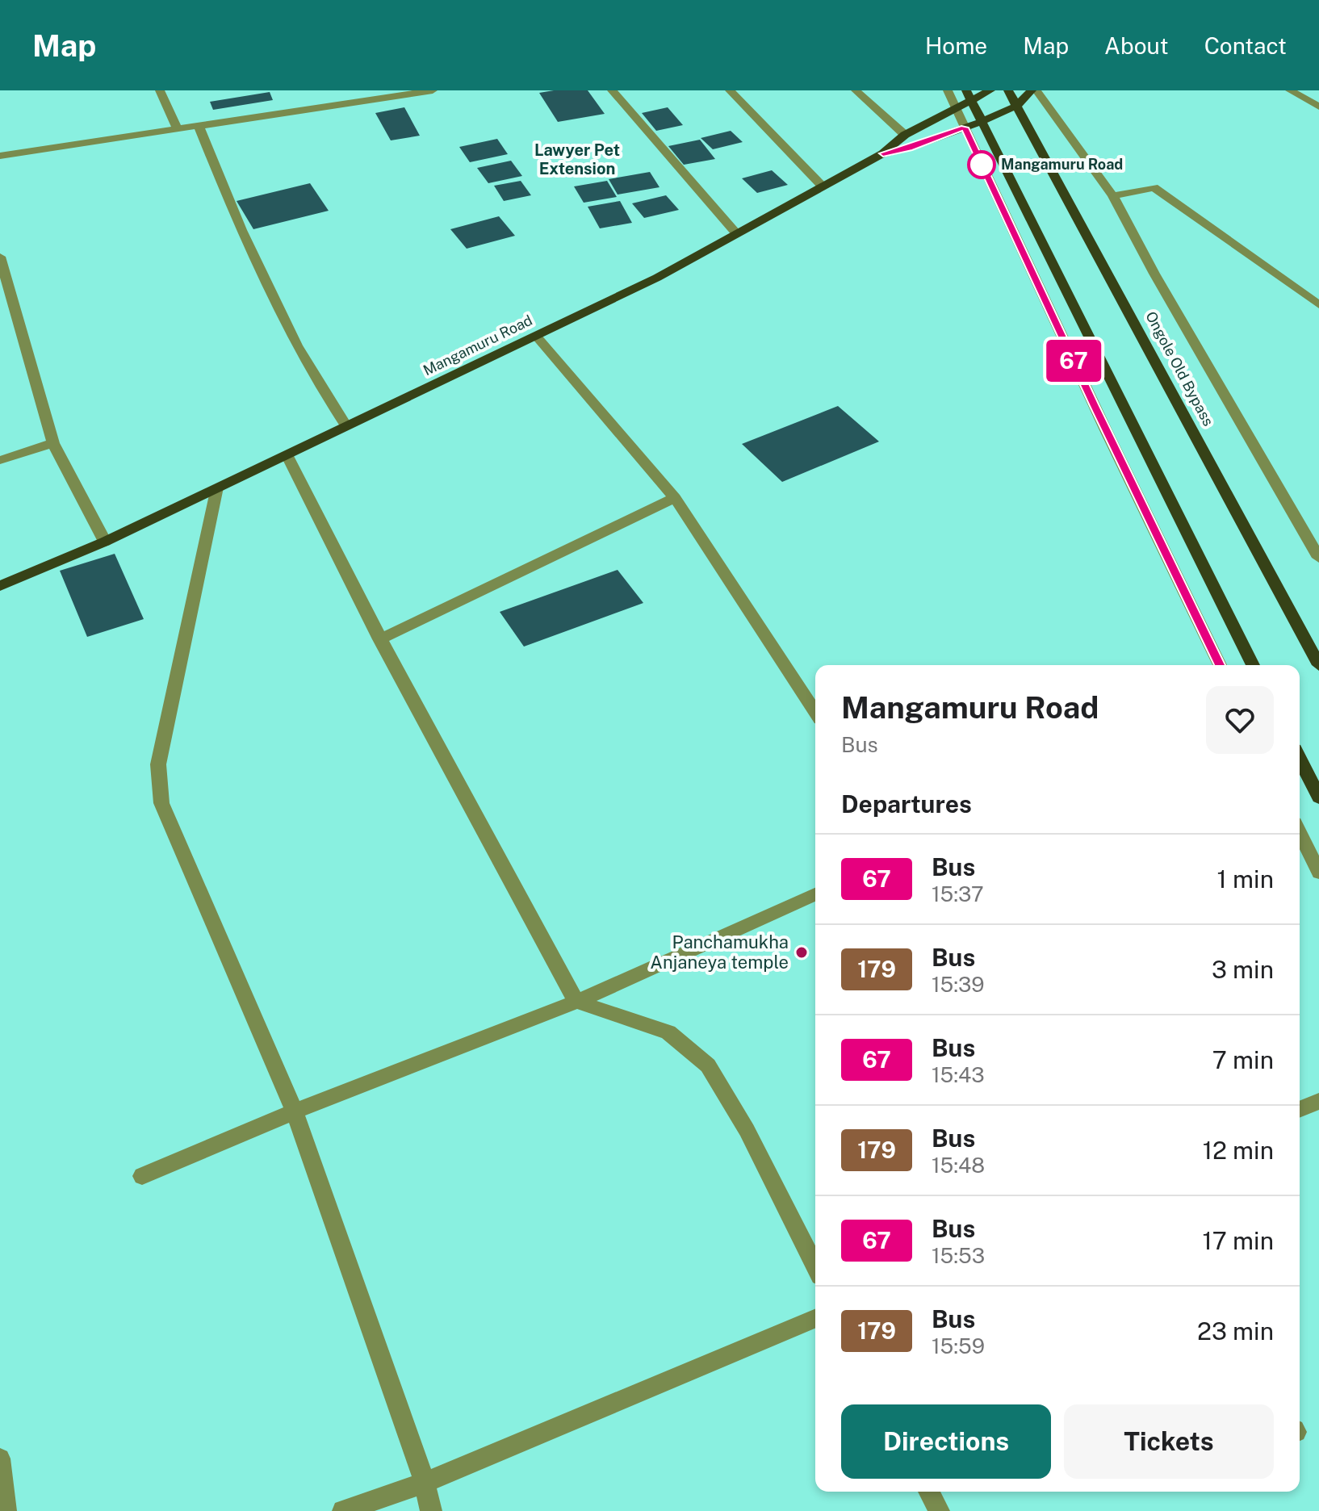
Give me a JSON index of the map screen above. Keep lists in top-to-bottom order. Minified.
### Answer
{"streets":{"main road":["Mangamuru Road","Ongole Old Bypass"]},"districts":["Lawyer Pet Extension"],"places":["Mangamuru Road","Panchamukha Anjaneya temple"],"lines":["bus line 67"],"page":{"header":"Map","nav":["Home","Map","About","Contact"],"on_map":"67","heading":[["Mangamuru Road","Bus"],"Departures"],"list":[{"mark":"67","name":"Bus","note":"15:37","value":"1 min"},{"mark":"179","name":"Bus","note":"15:39","value":"3 min"},{"mark":"67","name":"Bus","note":"15:43","value":"7 min"},{"mark":"179","name":"Bus","note":"15:48","value":"12 min"},{"mark":"67","name":"Bus","note":"15:53","value":"17 min"},{"mark":"179","name":"Bus","note":"15:59","value":"23 min"}],"buttons":["Directions","Tickets"]}}
